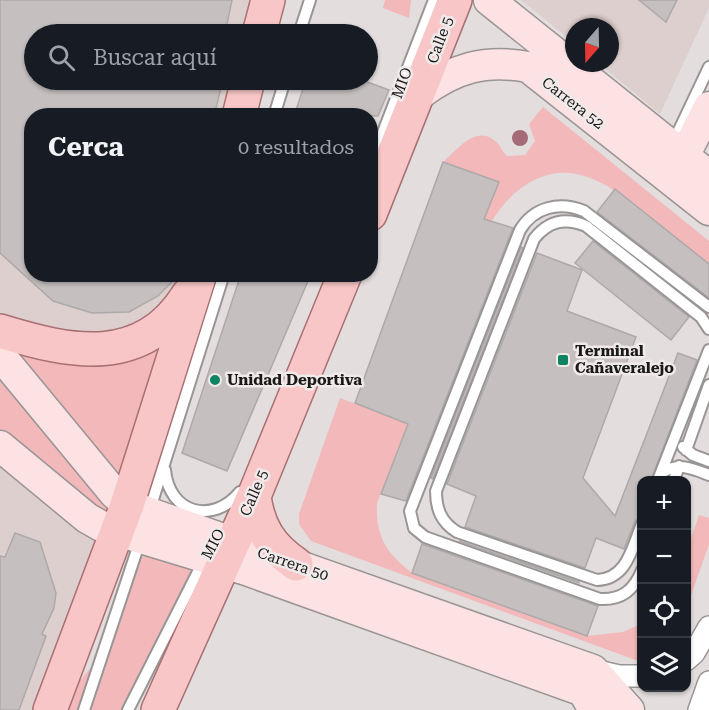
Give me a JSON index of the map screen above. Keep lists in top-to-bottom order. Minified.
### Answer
{"streets":{"main road":["Calle 5","Carrera 52","Carrera 50"],"lane":["MIO"]},"crossings":[["Calle 5","MIO"],["Calle 5","Carrera 52"],["Calle 5","Carrera 50"],["MIO","Carrera 50"]],"places":{"transit":["Terminal Cañaveralejo"],"other":["Unidad Deportiva"]},"north":"bottom","page":{"search":"Buscar aquí","heading":["Cerca","0 resultados"],"map_buttons":["+","−"]}}
